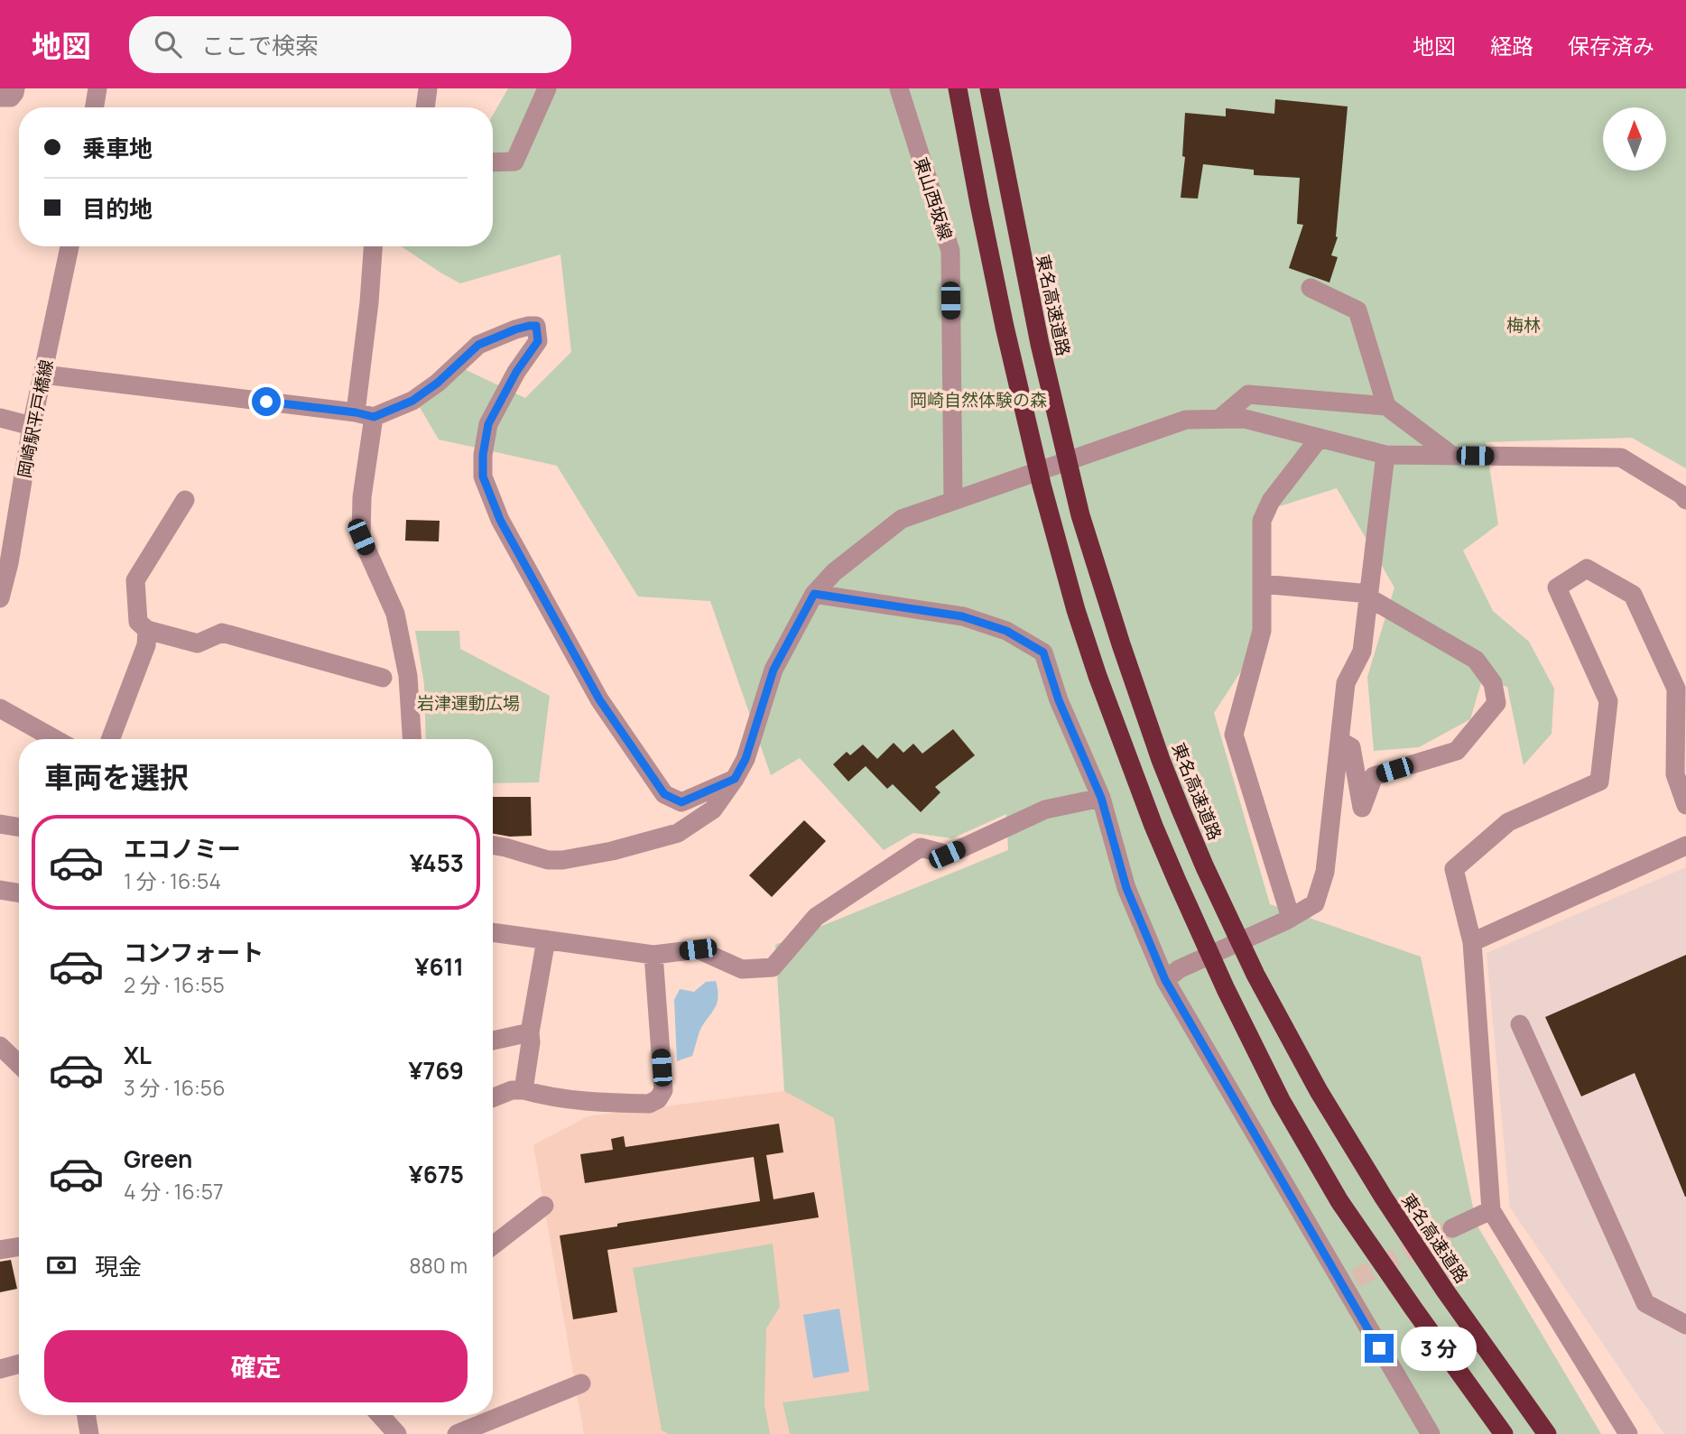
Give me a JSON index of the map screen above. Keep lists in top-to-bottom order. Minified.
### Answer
{"streets":{"highway":["東名高速道路"],"street":["東山西坂線","岡崎駅平戸橋線"]},"parks":["梅林","岡崎自然体験の森","岩津運動広場"],"north":"top","page":{"header":"地図","search":"ここで検索","nav":["地図","経路","保存済み"],"banner":["乗車地","目的地"],"heading":"車両を選択","list":[{"name":"エコノミー","note":"1 分 · 16:54","value":"¥453"},{"name":"コンフォート","note":"2 分 · 16:55","value":"¥611"},{"name":"XL","note":"3 分 · 16:56","value":"¥769"},{"name":"Green","note":"4 分 · 16:57","value":"¥675"}],"pay":["現金","880 m"],"buttons":"確定","bubble":"3 分"}}
